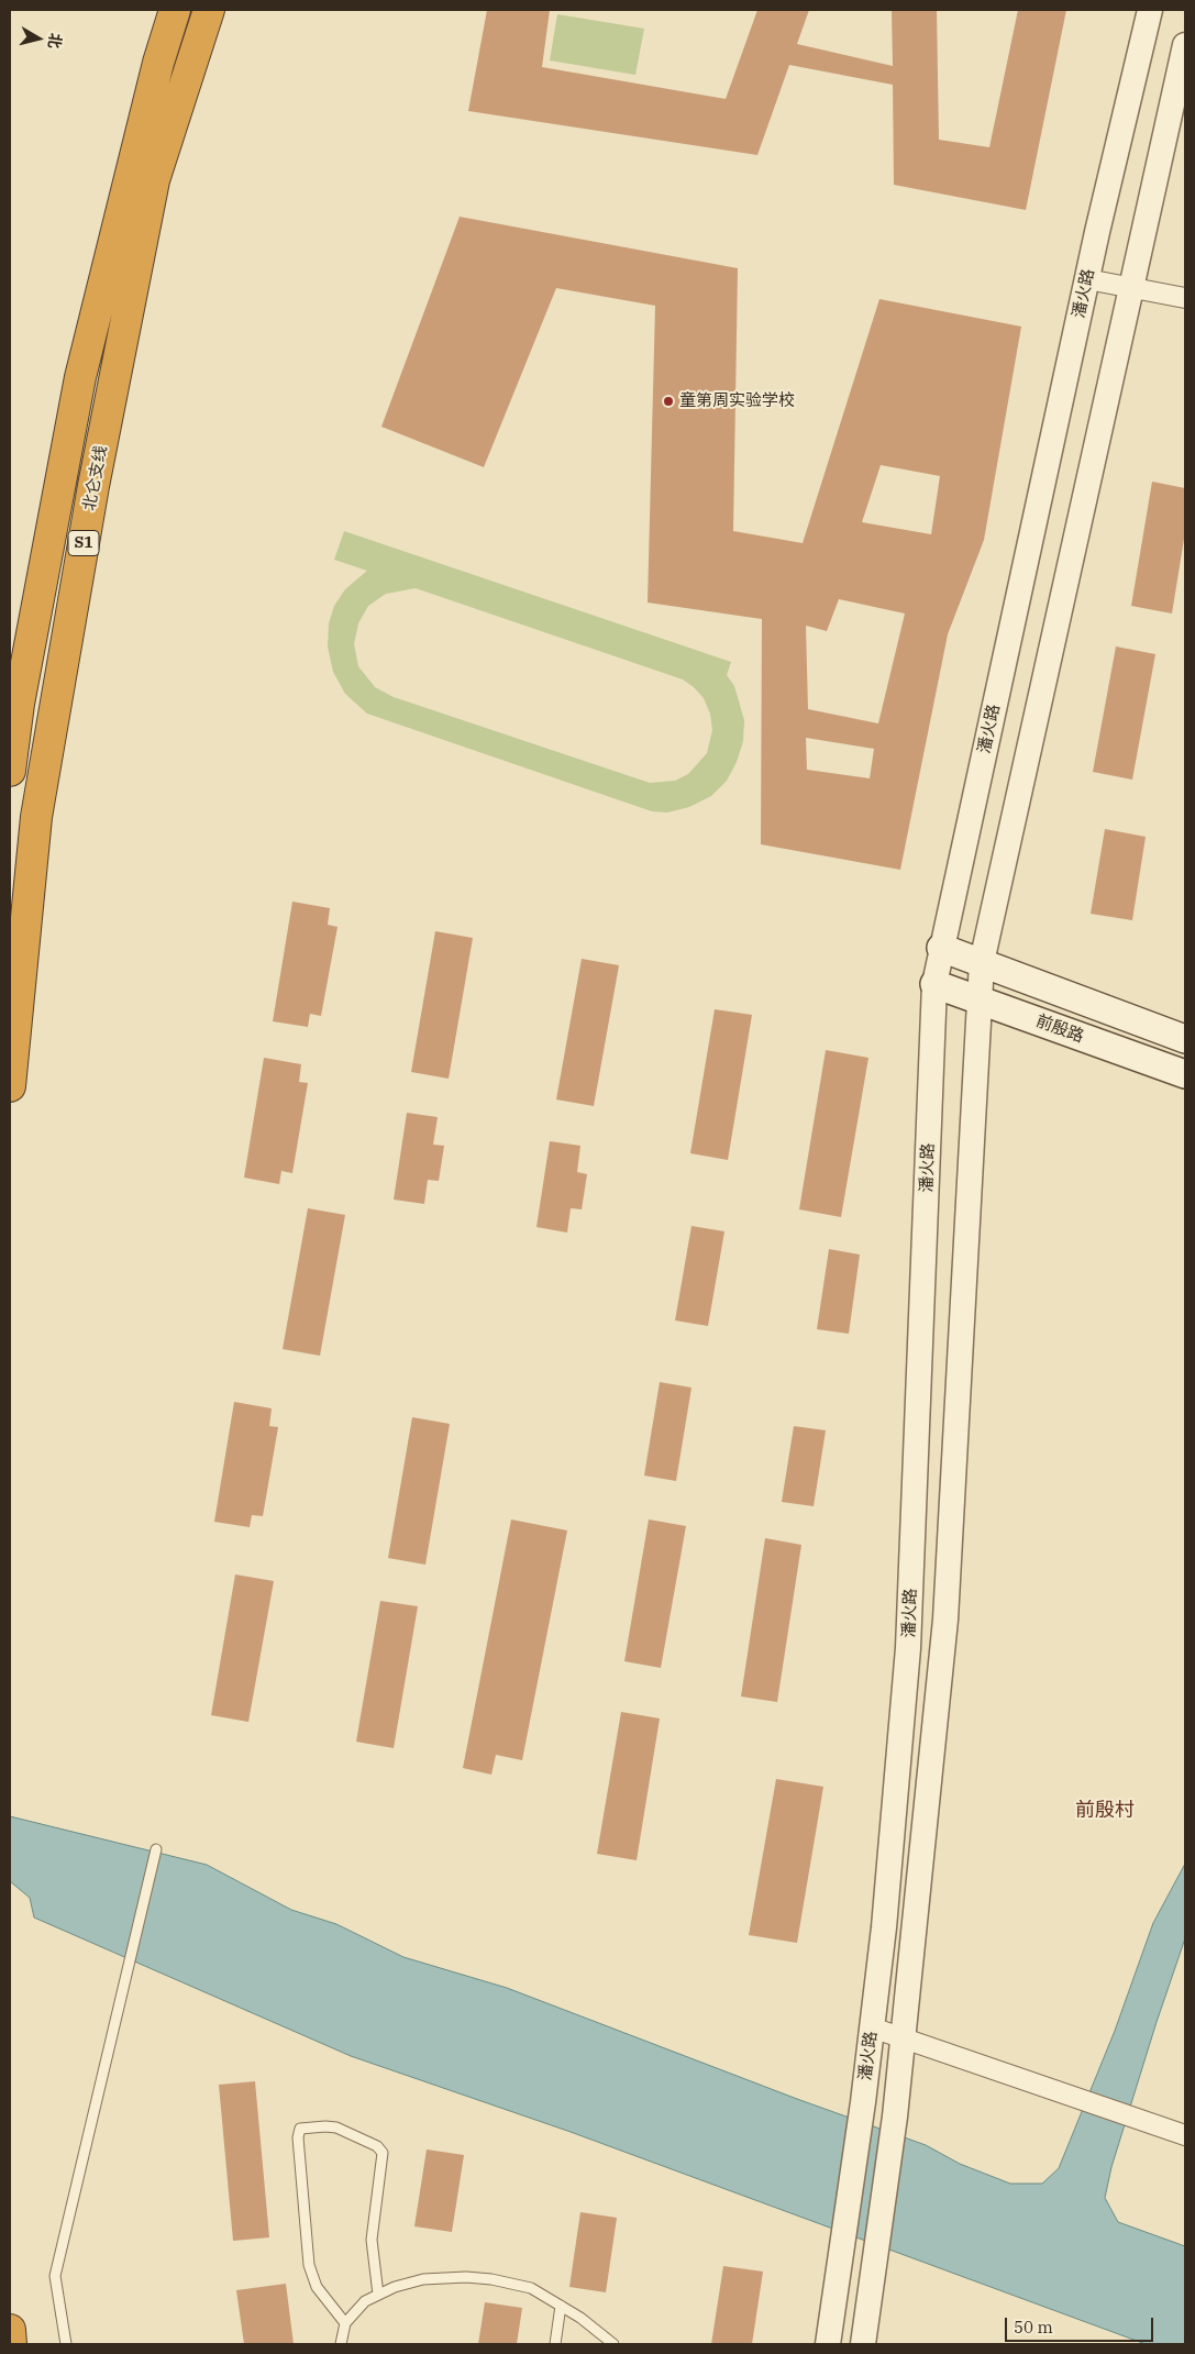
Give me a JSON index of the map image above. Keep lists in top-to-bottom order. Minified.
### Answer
{"streets":{"highway":["北仑支线","S1"],"main road":["前殷路"],"street":["潘火路"]},"crossings":[["潘火路","前殷路"]],"districts":["前殷村"],"places":["童第周实验学校"],"scale_bar":"50 m","north":"right"}
